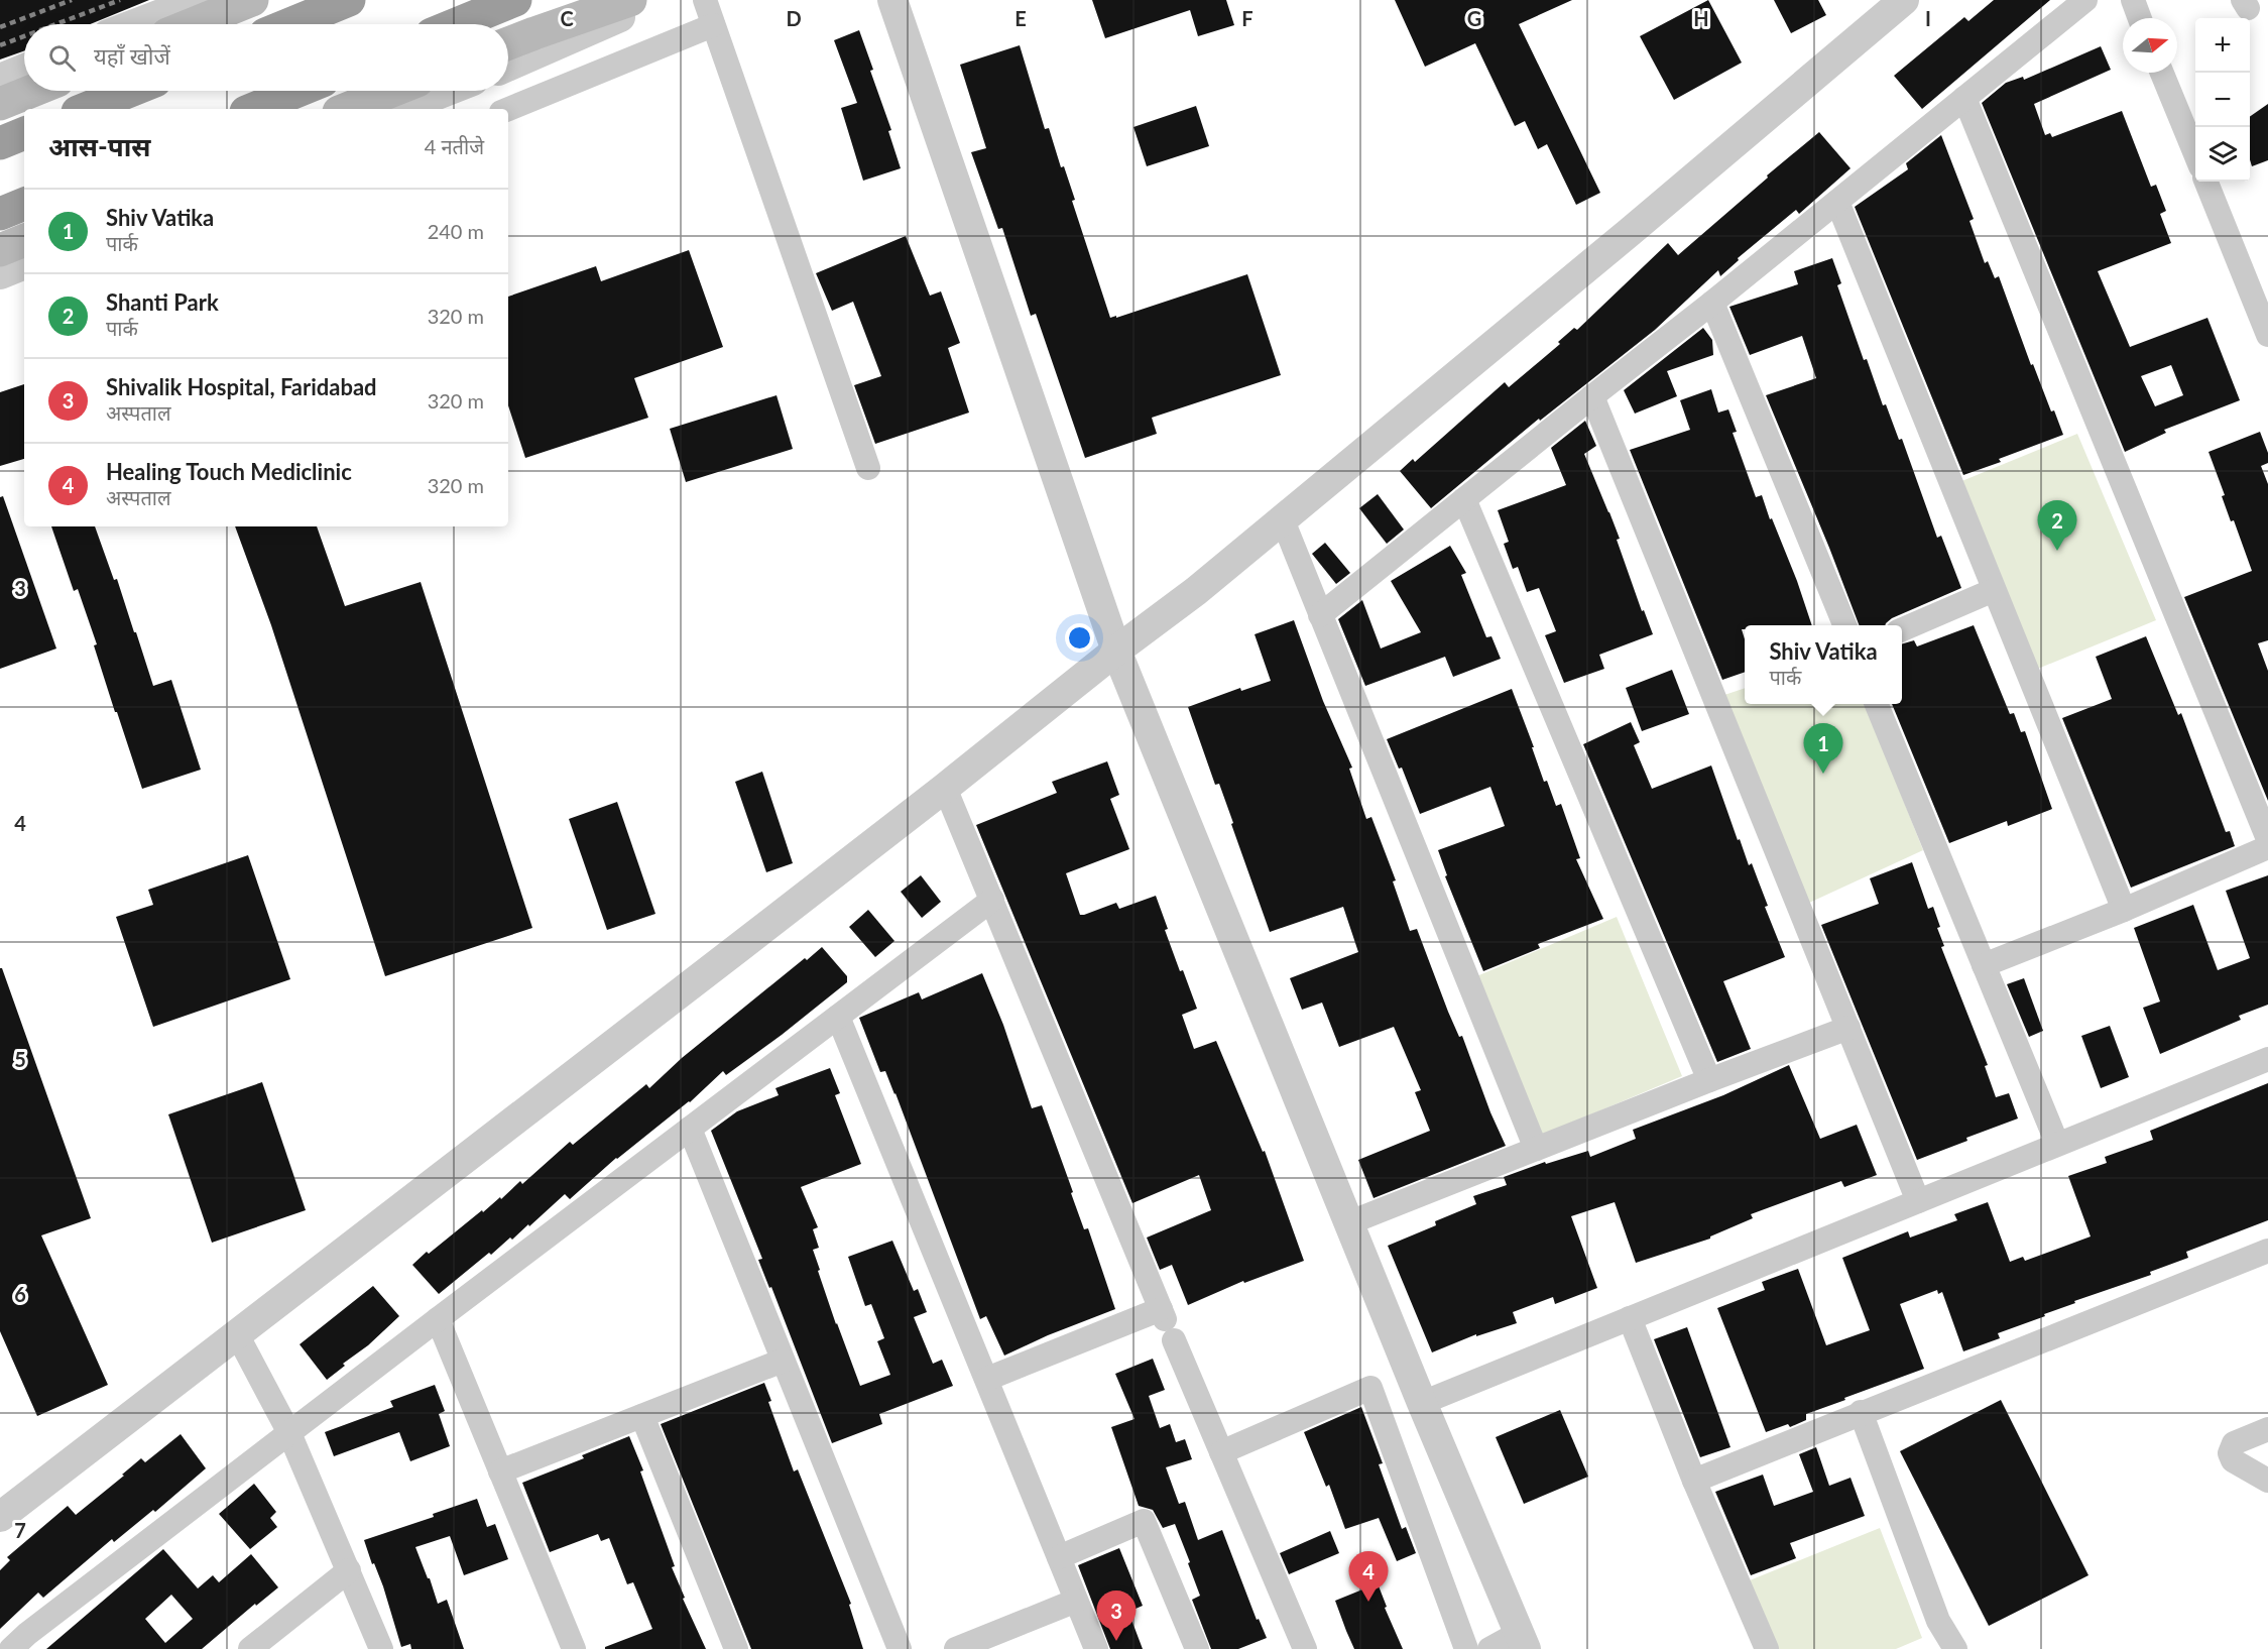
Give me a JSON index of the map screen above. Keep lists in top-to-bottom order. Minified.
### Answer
{"north":"right","page":{"map_buttons":["+","−"],"search":"यहाँ खोजें","heading":["आस-पास","4 नतीजे"],"list":[{"mark":"1","name":"Shiv Vatika","note":"पार्क","value":"240 m"},{"mark":"2","name":"Shanti Park","note":"पार्क","value":"320 m"},{"mark":"3","name":"Shivalik Hospital, Faridabad","note":"अस्पताल","value":"320 m"},{"mark":"4","name":"Healing Touch Mediclinic","note":"अस्पताल","value":"320 m"}],"pins":["2","1","4","3"],"popup":["Shiv Vatika","पार्क"]},"grid":{"columns":["C","D","E","F","G","H","I"],"rows":["3","4","5","6","7"]}}
